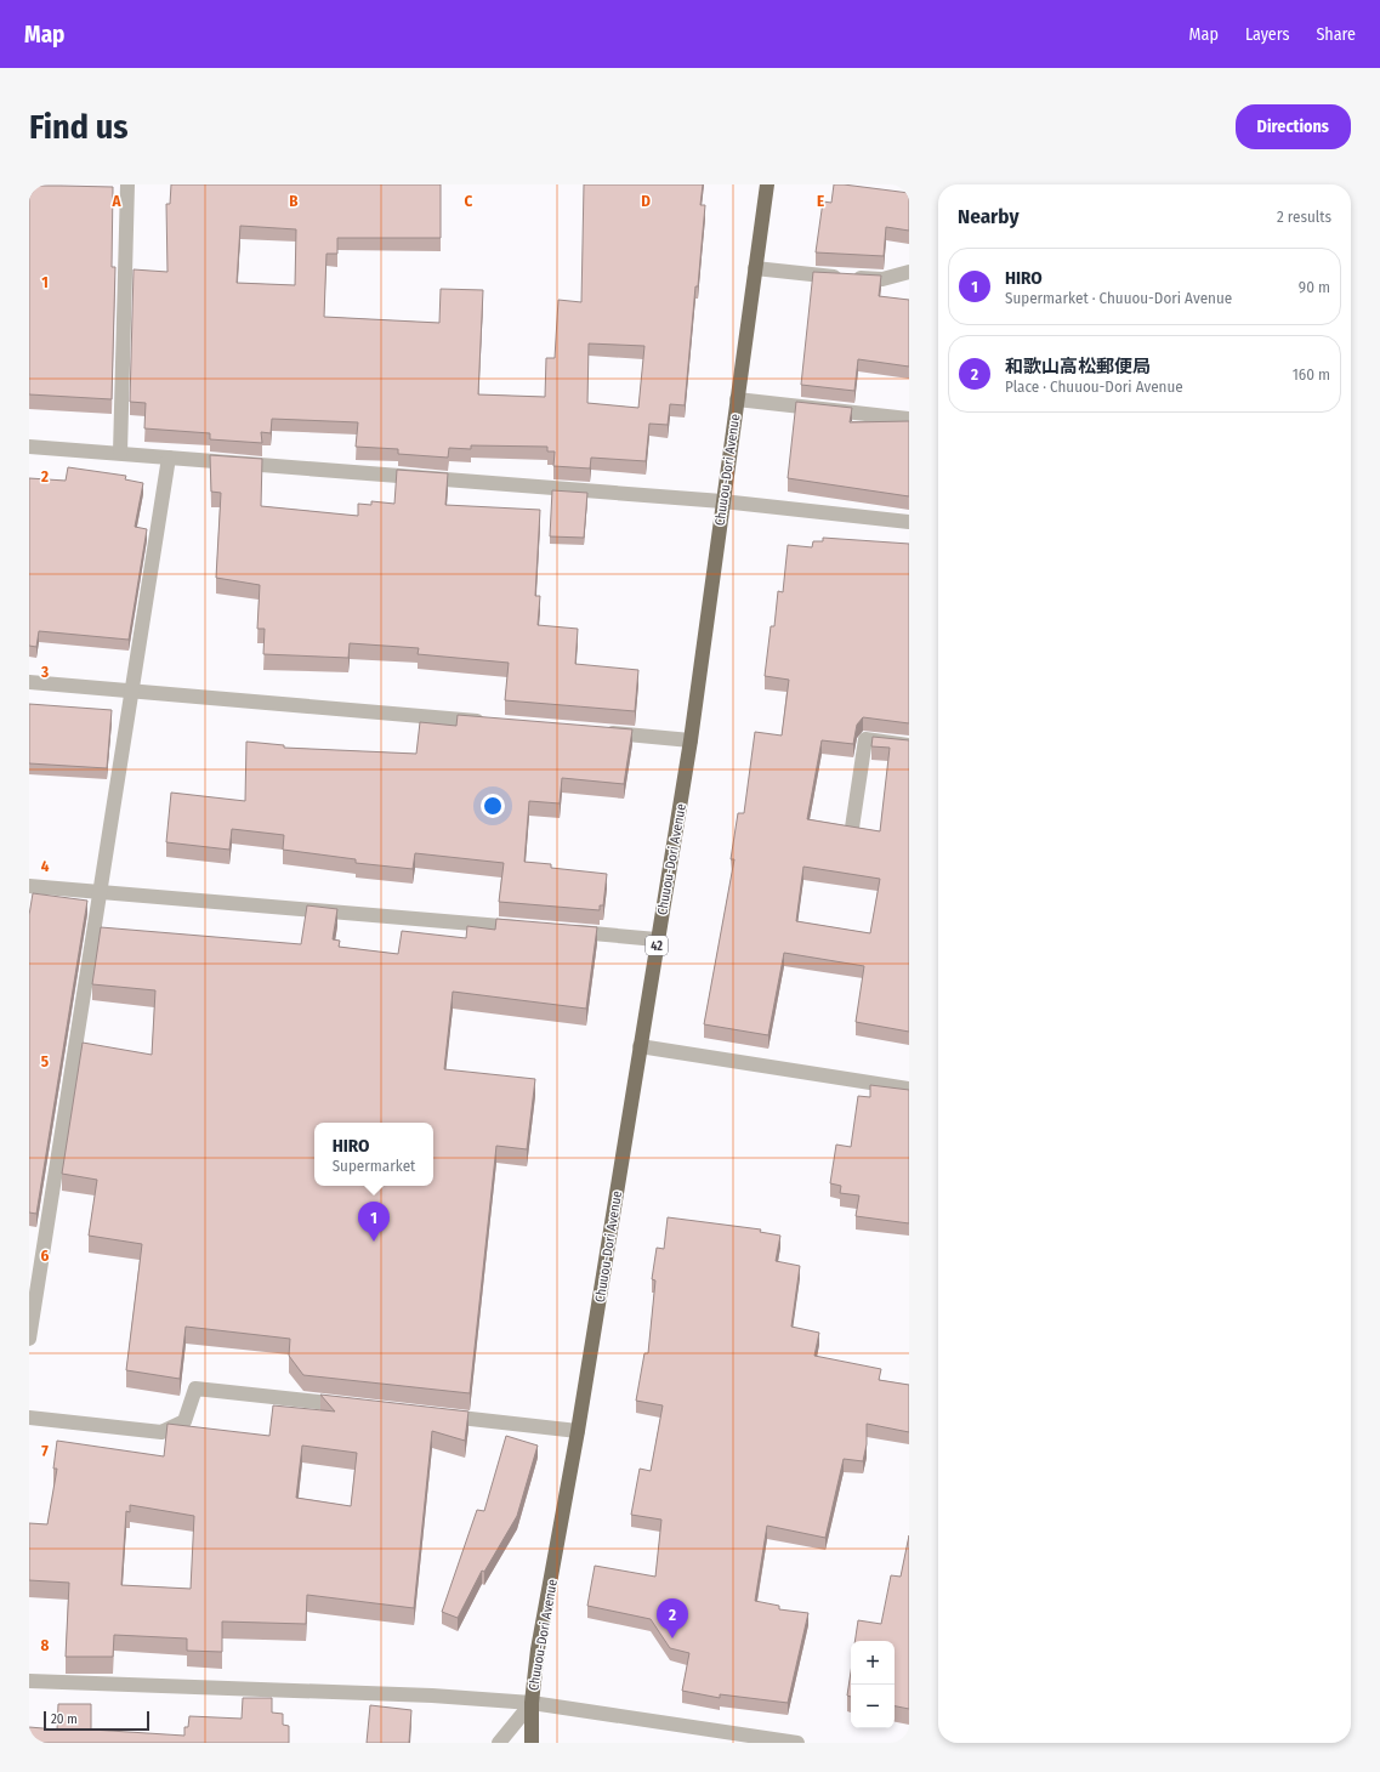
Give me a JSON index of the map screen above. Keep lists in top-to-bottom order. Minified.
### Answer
{"streets":{"highway":["Chuuou-Dori Avenue","42"]},"scale_bar":"20 m","page":{"header":"Map","nav":["Map","Layers","Share"],"buttons":"Directions","title":"Find us","heading":["Nearby","2 results"],"list":[{"mark":"1","name":"HIRO","note":"Supermarket · Chuuou-Dori Avenue","value":"90 m"},{"mark":"2","name":"和歌山高松郵便局","note":"Place · Chuuou-Dori Avenue","value":"160 m"}],"popup":["HIRO","Supermarket"],"pins":["1","2"],"map_buttons":["+","−"],"scale":"20 m"},"grid":{"columns":["A","B","C","D","E"],"rows":["1","2","3","4","5","6","7","8"]}}
